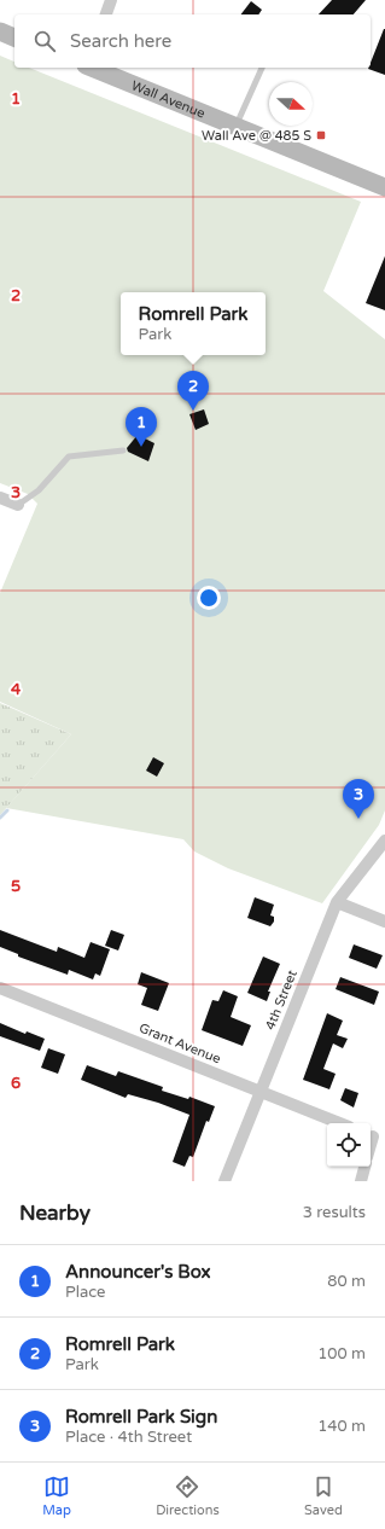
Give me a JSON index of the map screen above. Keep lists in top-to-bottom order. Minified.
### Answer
{"streets":{"main road":["Wall Avenue"],"street":["4th Street","Grant Avenue"]},"crossings":[["4th Street","Grant Avenue"]],"places":{"transit":["Wall Ave @ 485 S"]},"north":"right","page":{"search":"Search here","popup":["Romrell Park","Park"],"pins":["2","1","3"],"heading":["Nearby","3 results"],"list":[{"mark":"1","name":"Announcer's Box","note":"Place","value":"80 m"},{"mark":"2","name":"Romrell Park","note":"Park","value":"100 m"},{"mark":"3","name":"Romrell Park Sign","note":"Place · 4th Street","value":"140 m"}],"nav":["Map","Directions","Saved"]},"grid":{"rows":["1","2","3","4","5","6"]}}
